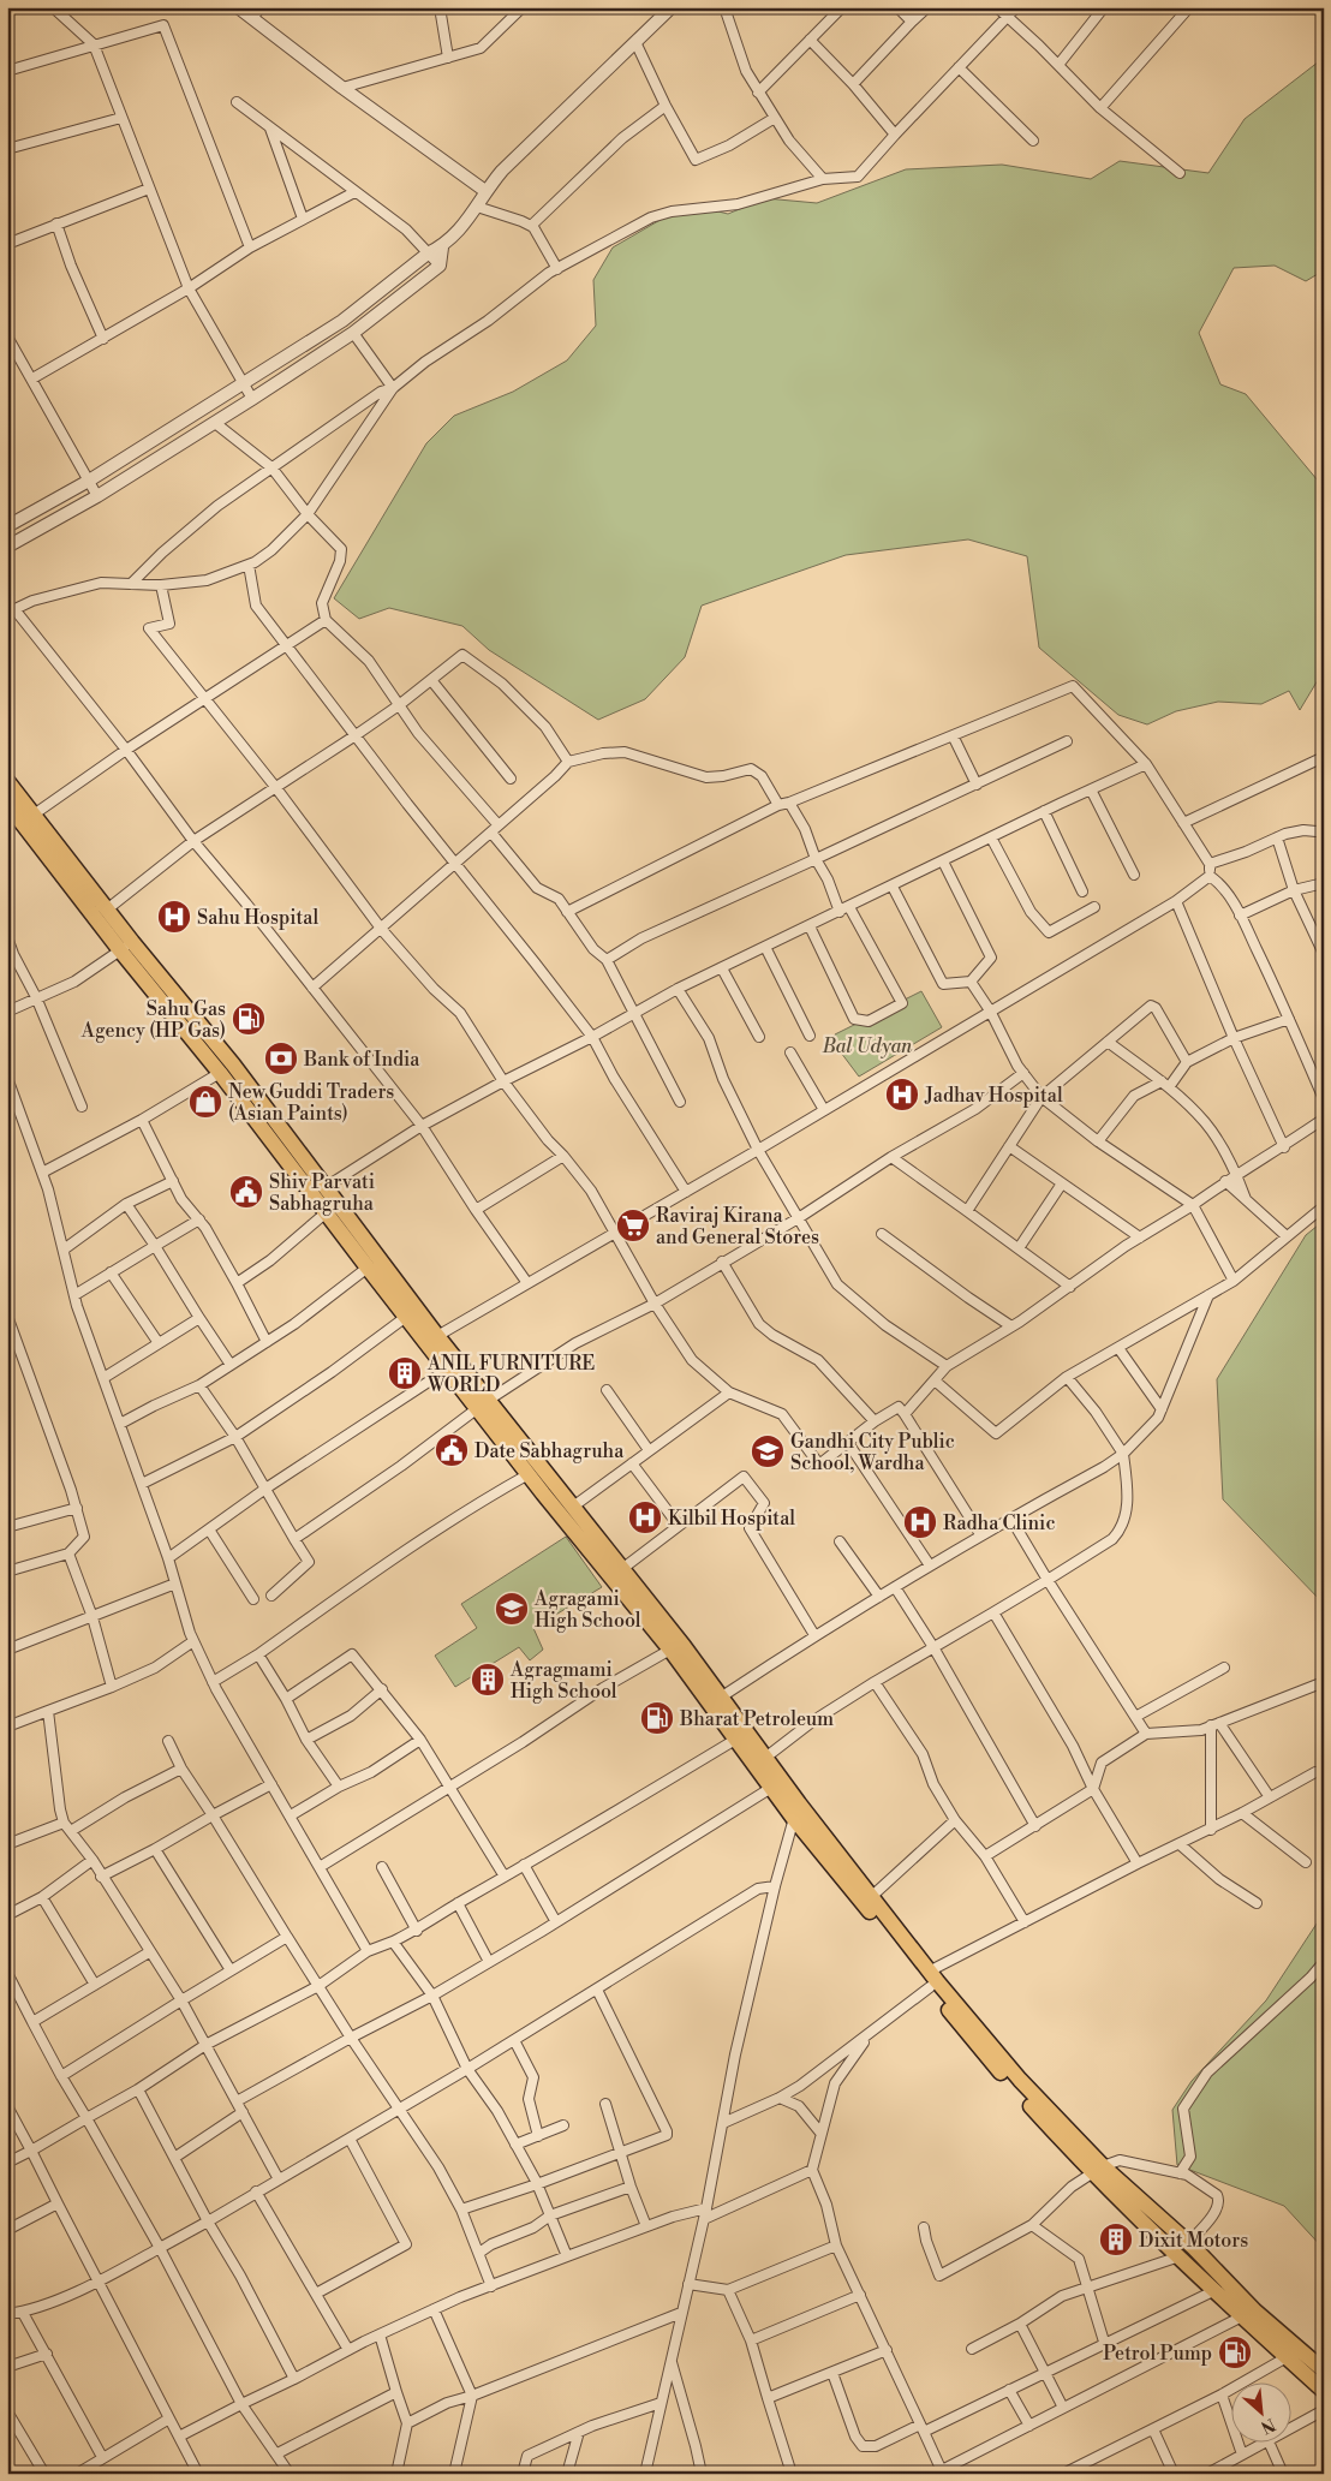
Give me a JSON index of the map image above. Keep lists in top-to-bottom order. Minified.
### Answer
{"parks":["Bal Udyan"],"places":{"hospital":["Sahu Hospital","Jadhav Hospital","Kilbil Hospital","Radha Clinic"],"fuel station":["Sahu Gas Agency (HP Gas)","Bharat Petroleum","Petrol Pump"],"bank":["Bank of India"],"shop":["New Guddi Traders (Asian Paints)"],"public building":["Shiv Parvati Sabhagruha","Date Sabhagruha"],"supermarket":["Raviraj Kirana and General Stores"],"building":["ANIL FURNITURE WORLD","Agragmami High School","Dixit Motors"],"school or university":["Gandhi City Public School, Wardha","Agragami High School"]},"north":"bottom right"}
